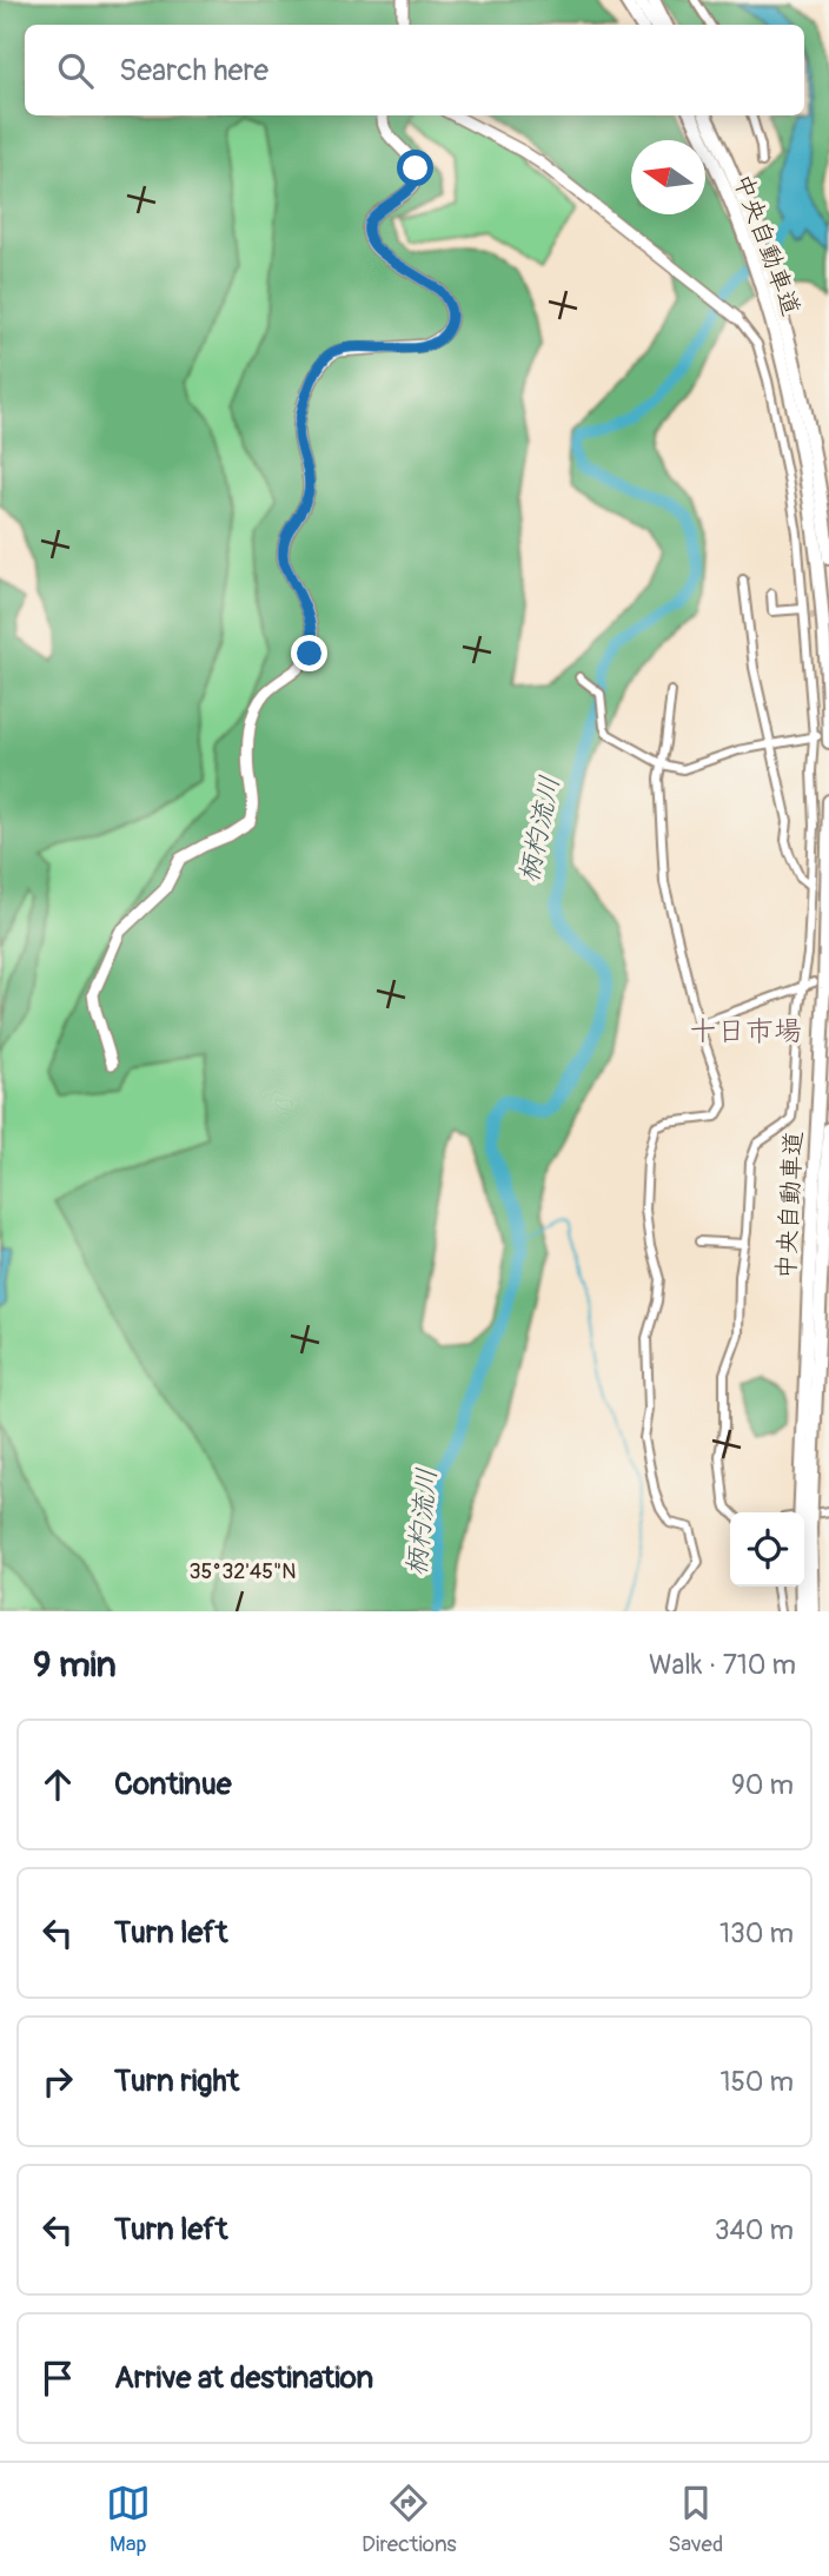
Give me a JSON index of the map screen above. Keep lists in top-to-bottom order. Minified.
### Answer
{"streets":{"highway":["中央自動車道"]},"districts":["十日市場"],"water":["柄杓流川"],"north":"left","page":{"search":"Search here","heading":["9 min","Walk · 710 m"],"list":[["Continue","90 m"],["Turn left","130 m"],["Turn right","150 m"],["Turn left","340 m"],"Arrive at destination"],"nav":["Map","Directions","Saved"]},"coordinates":["35°32'45\"N"]}
